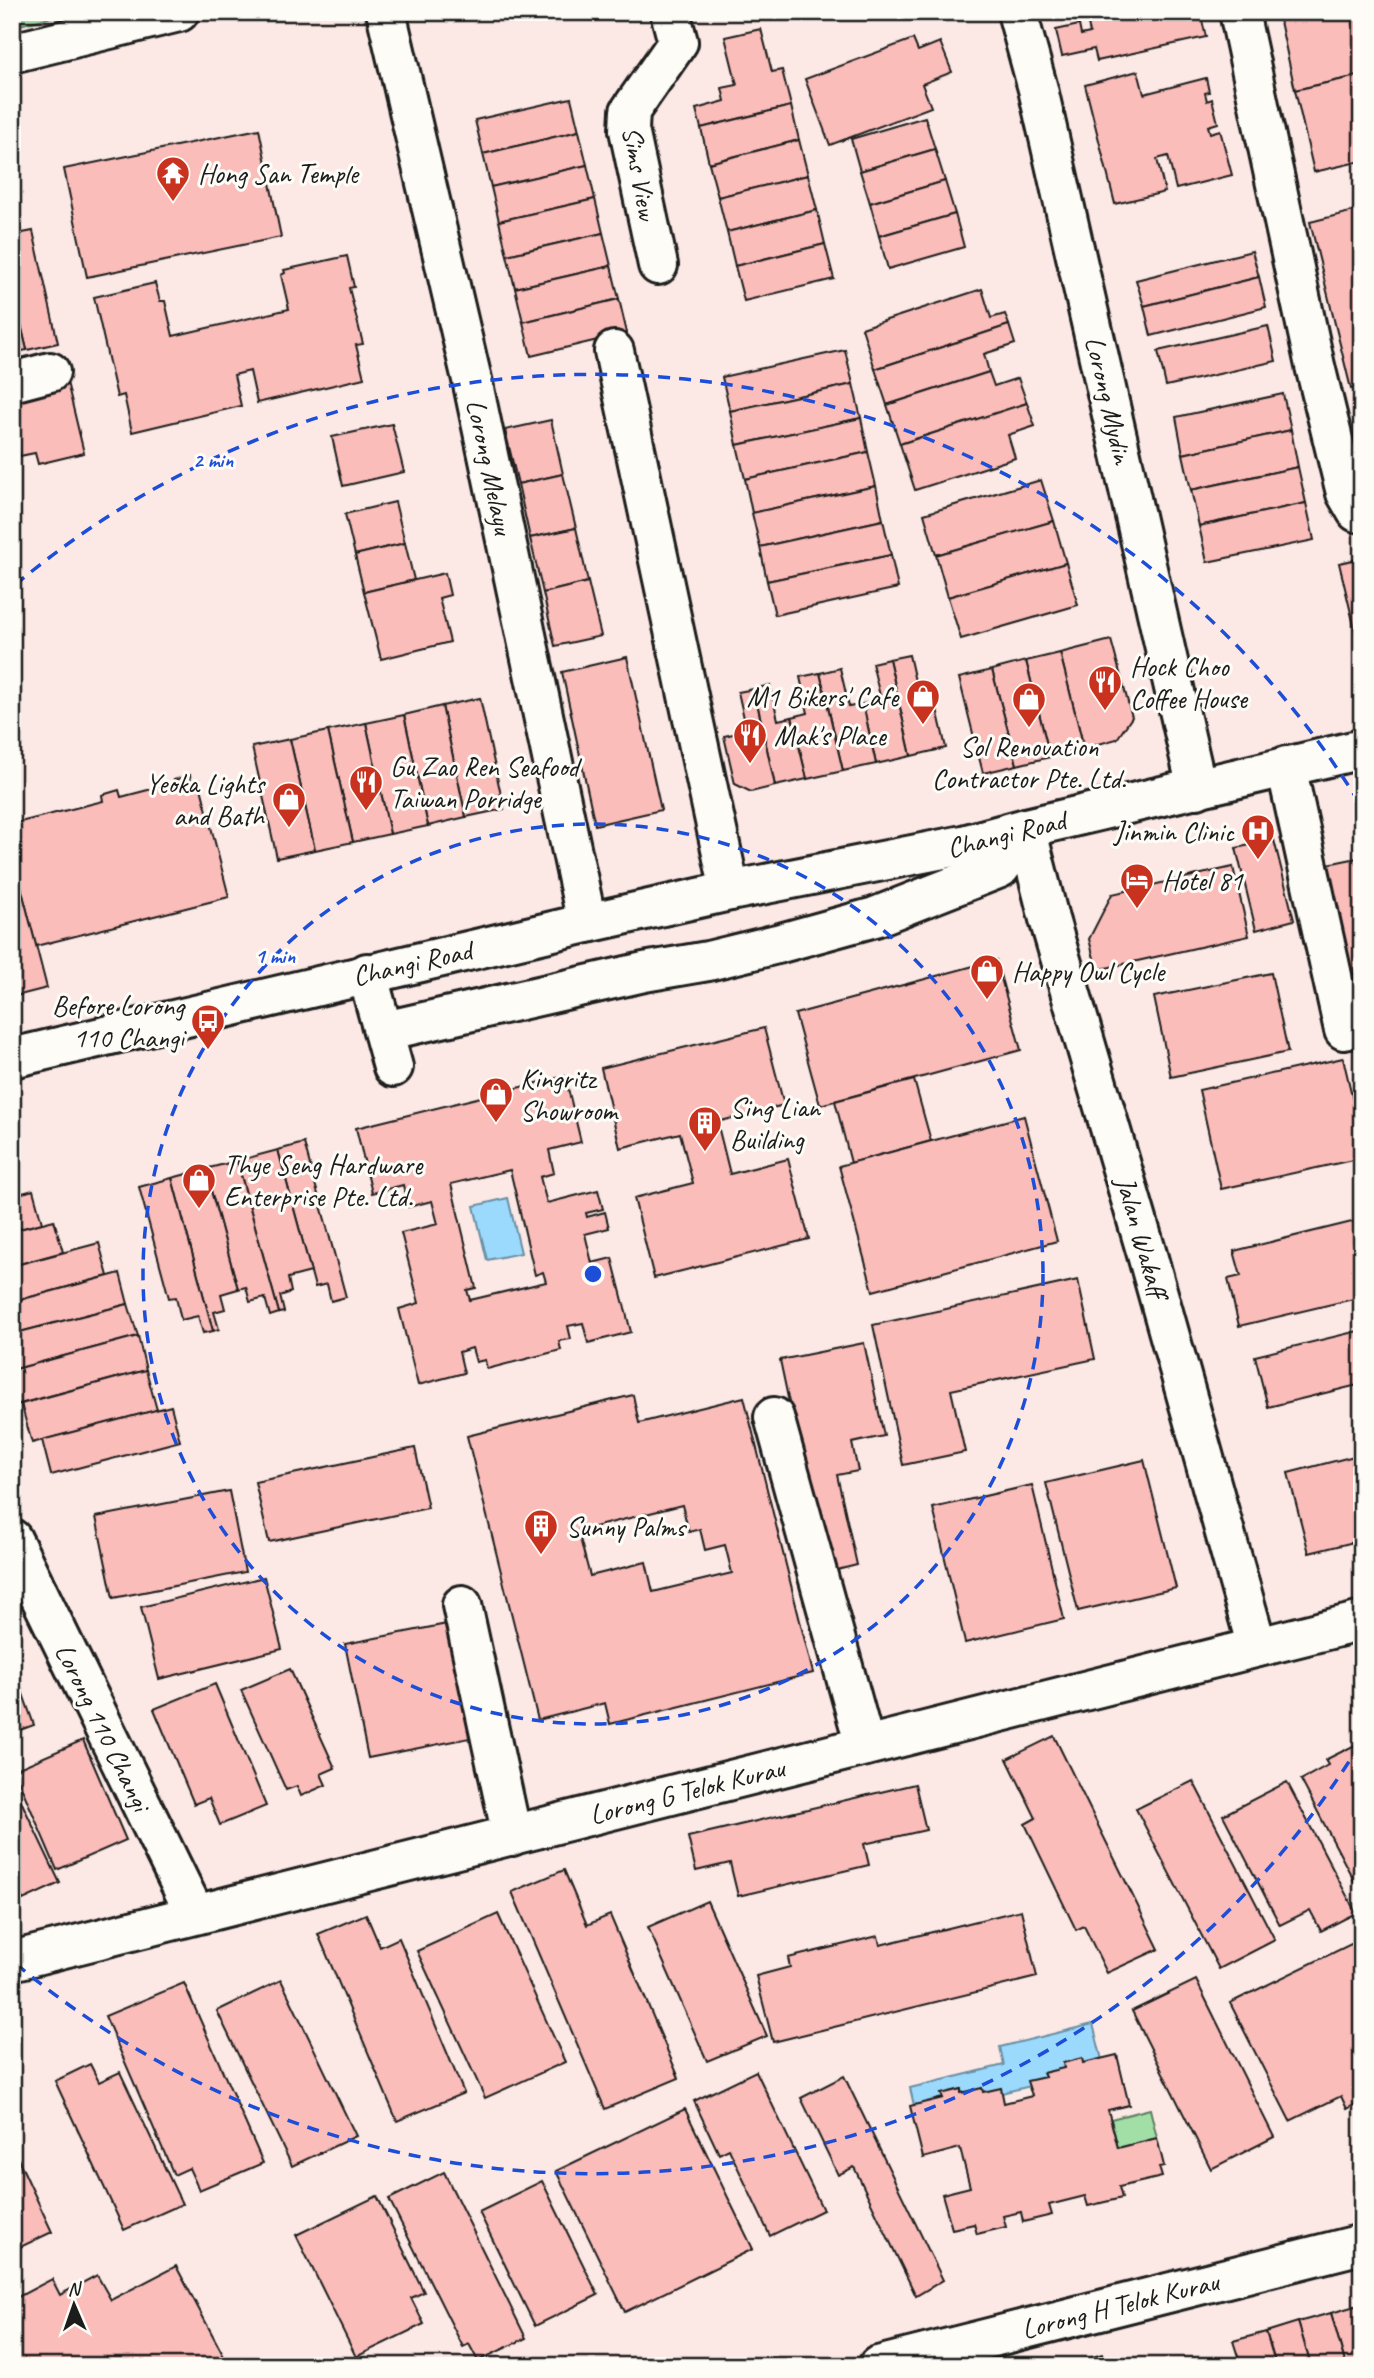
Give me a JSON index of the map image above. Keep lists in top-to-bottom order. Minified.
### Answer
{"streets":{"street":["Sims View","Lorong Mydin","Lorong Melayu","Changi Road","Jalan Wakaff","Lorong 110 Changi","Lorong G Telok Kurau","Lorong H Telok Kurau"]},"crossings":[["Lorong Mydin","Changi Road"],["Lorong Melayu","Changi Road"],["Changi Road","Jalan Wakaff"],["Jalan Wakaff","Lorong G Telok Kurau"],["Lorong 110 Changi","Lorong G Telok Kurau"]],"places":{"temple":["Hong San Temple"],"restaurant":["Hock Choo Coffee House","Mak's Place","Gu Zao Ren Seafood Taiwan Porridge"],"shop":["M1 Bikers' Cafe","Sol Renovation Contractor Pte. Ltd.","Yeoka Lights and Bath","Happy Owl Cycle","Kingritz Showroom","Thye Seng Hardware Enterprise Pte. Ltd."],"hospital":["Jinmin Clinic"],"hotel":["Hotel 81"],"bus stop":["Before Lorong 110 Changi"],"building":["Sing Lian Building","Sunny Palms"]},"north":"top","rings":["2 min","1 min"]}
